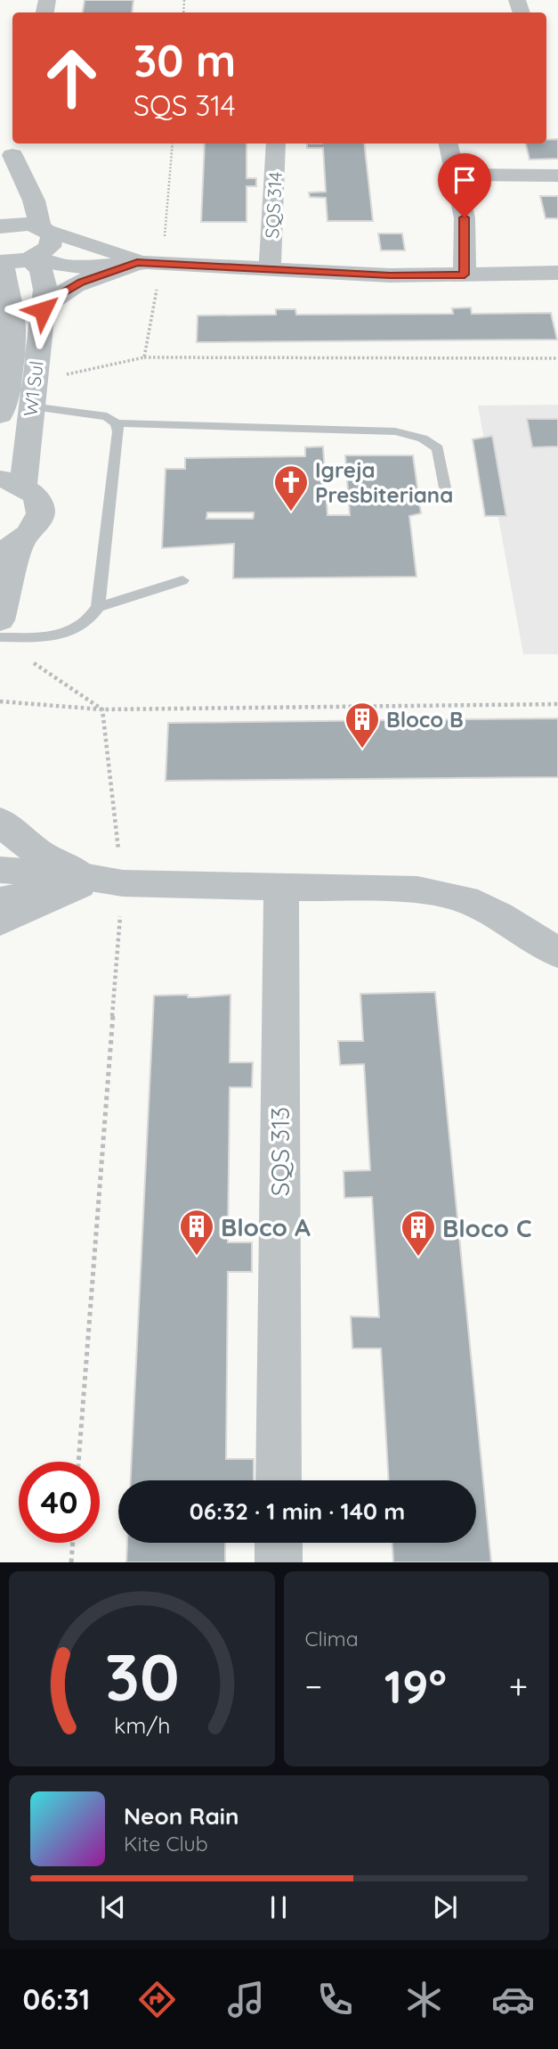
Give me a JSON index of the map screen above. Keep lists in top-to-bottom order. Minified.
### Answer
{"streets":{"street":["SQS 314","W1 Sul","SQS 313"]},"crossings":[["SQS 314","W1 Sul"]],"places":{"church":["Igreja Presbiteriana"],"building":["Bloco B","Bloco A","Bloco C"]},"page":{"turn":["30 m","SQS 314"],"limit":"40","trip":"06:32 · 1 min · 140 m","tile":"Clima","heat":["−","19°","+"],"song":["Neon Rain","Kite Club"],"tabs":"06:31","gauge":["30","km/h"]}}
